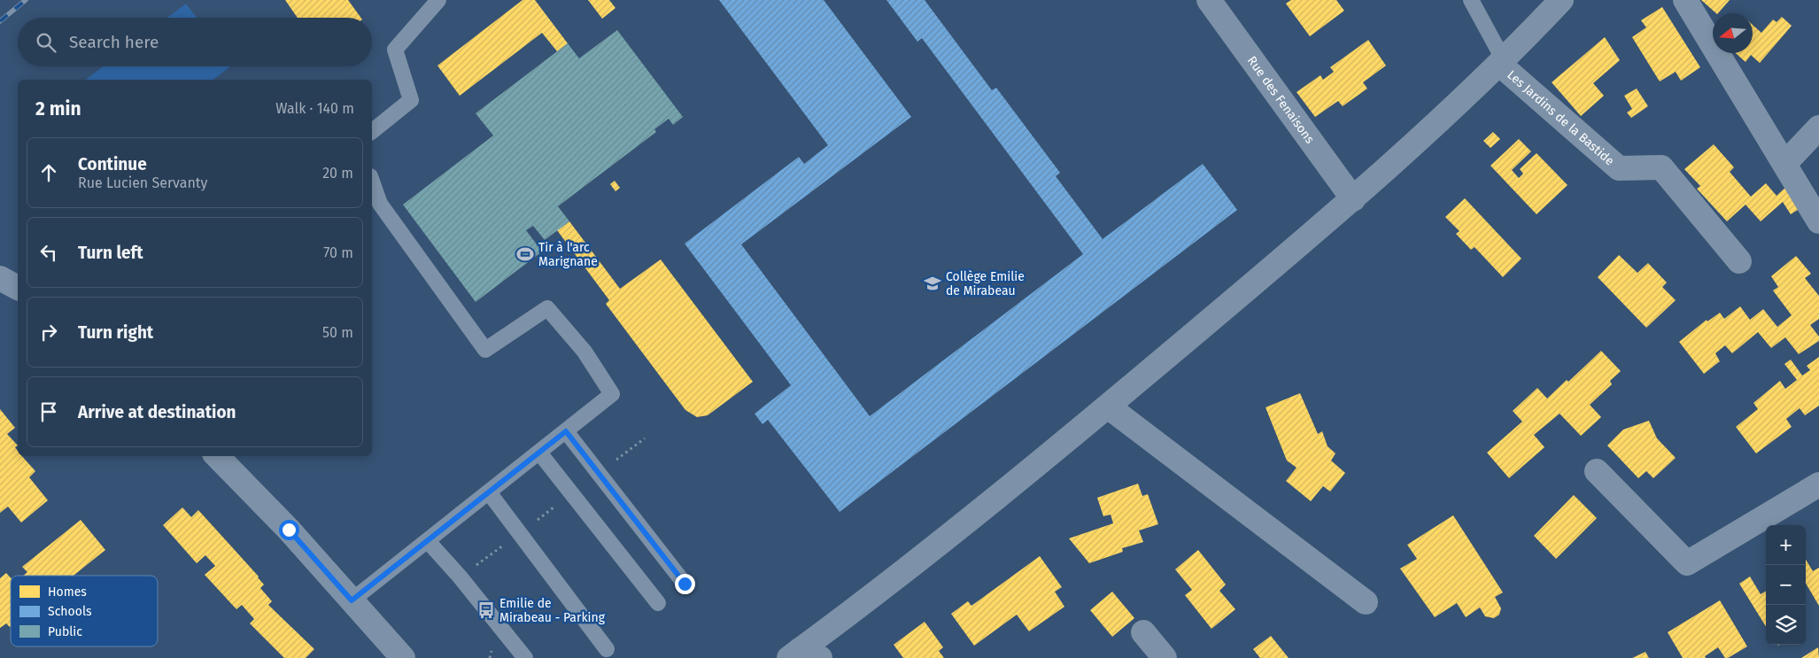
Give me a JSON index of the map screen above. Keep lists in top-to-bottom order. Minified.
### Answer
{"streets":{"street":["Rue des Fenaisons","Les Jardins de la Bastide"]},"places":{"sports":["Tir à l'arc Marignane"],"school or university":["Collège Emilie de Mirabeau"],"bus stop":["Emilie de Mirabeau - Parking"]},"legend":["Homes","Schools","Public"],"north":"left","page":{"search":"Search here","heading":["2 min","Walk · 140 m"],"list":[["Continue","Rue Lucien Servanty","20 m"],["Turn left","70 m"],["Turn right","50 m"],"Arrive at destination"],"map_buttons":["+","−"]}}
